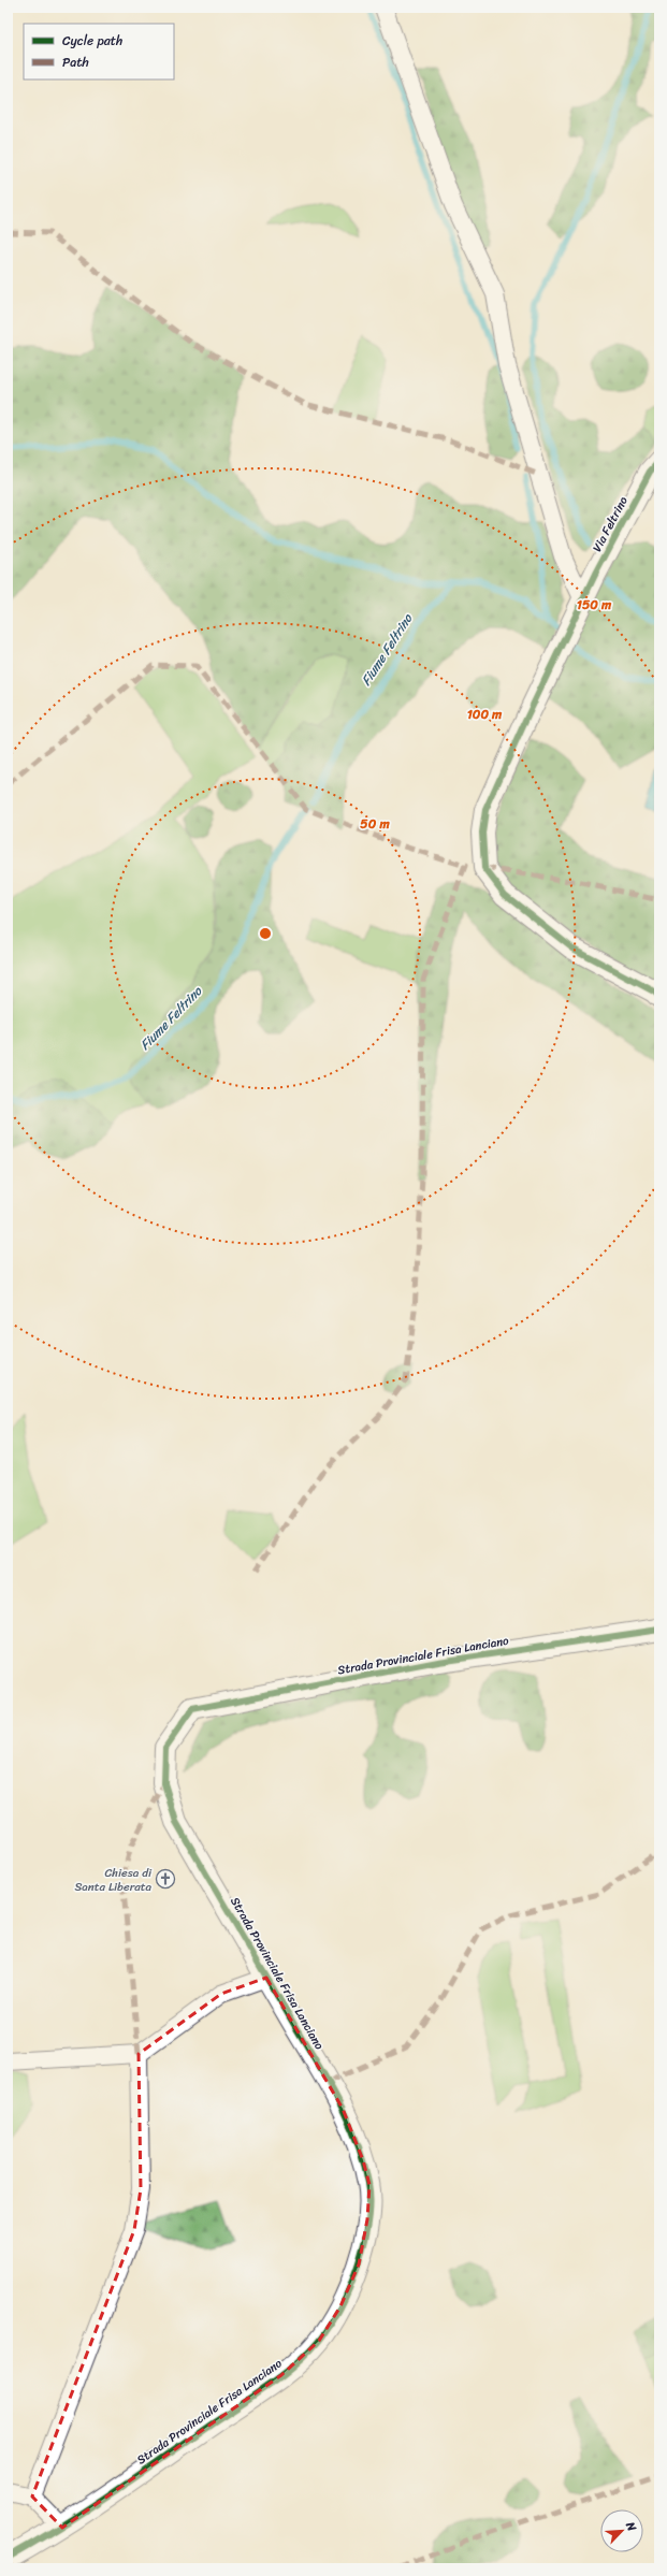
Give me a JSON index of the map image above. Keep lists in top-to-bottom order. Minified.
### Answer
{"streets":{"street":["Via Feltrino","Strada Provinciale Frisa Lanciano"]},"water":["Fiume Feltrino"],"places":{"church":["Chiesa di Santa Liberata"]},"legend":["Cycle path","Path"],"north":"top right","rings":["150 m","100 m","50 m"]}
